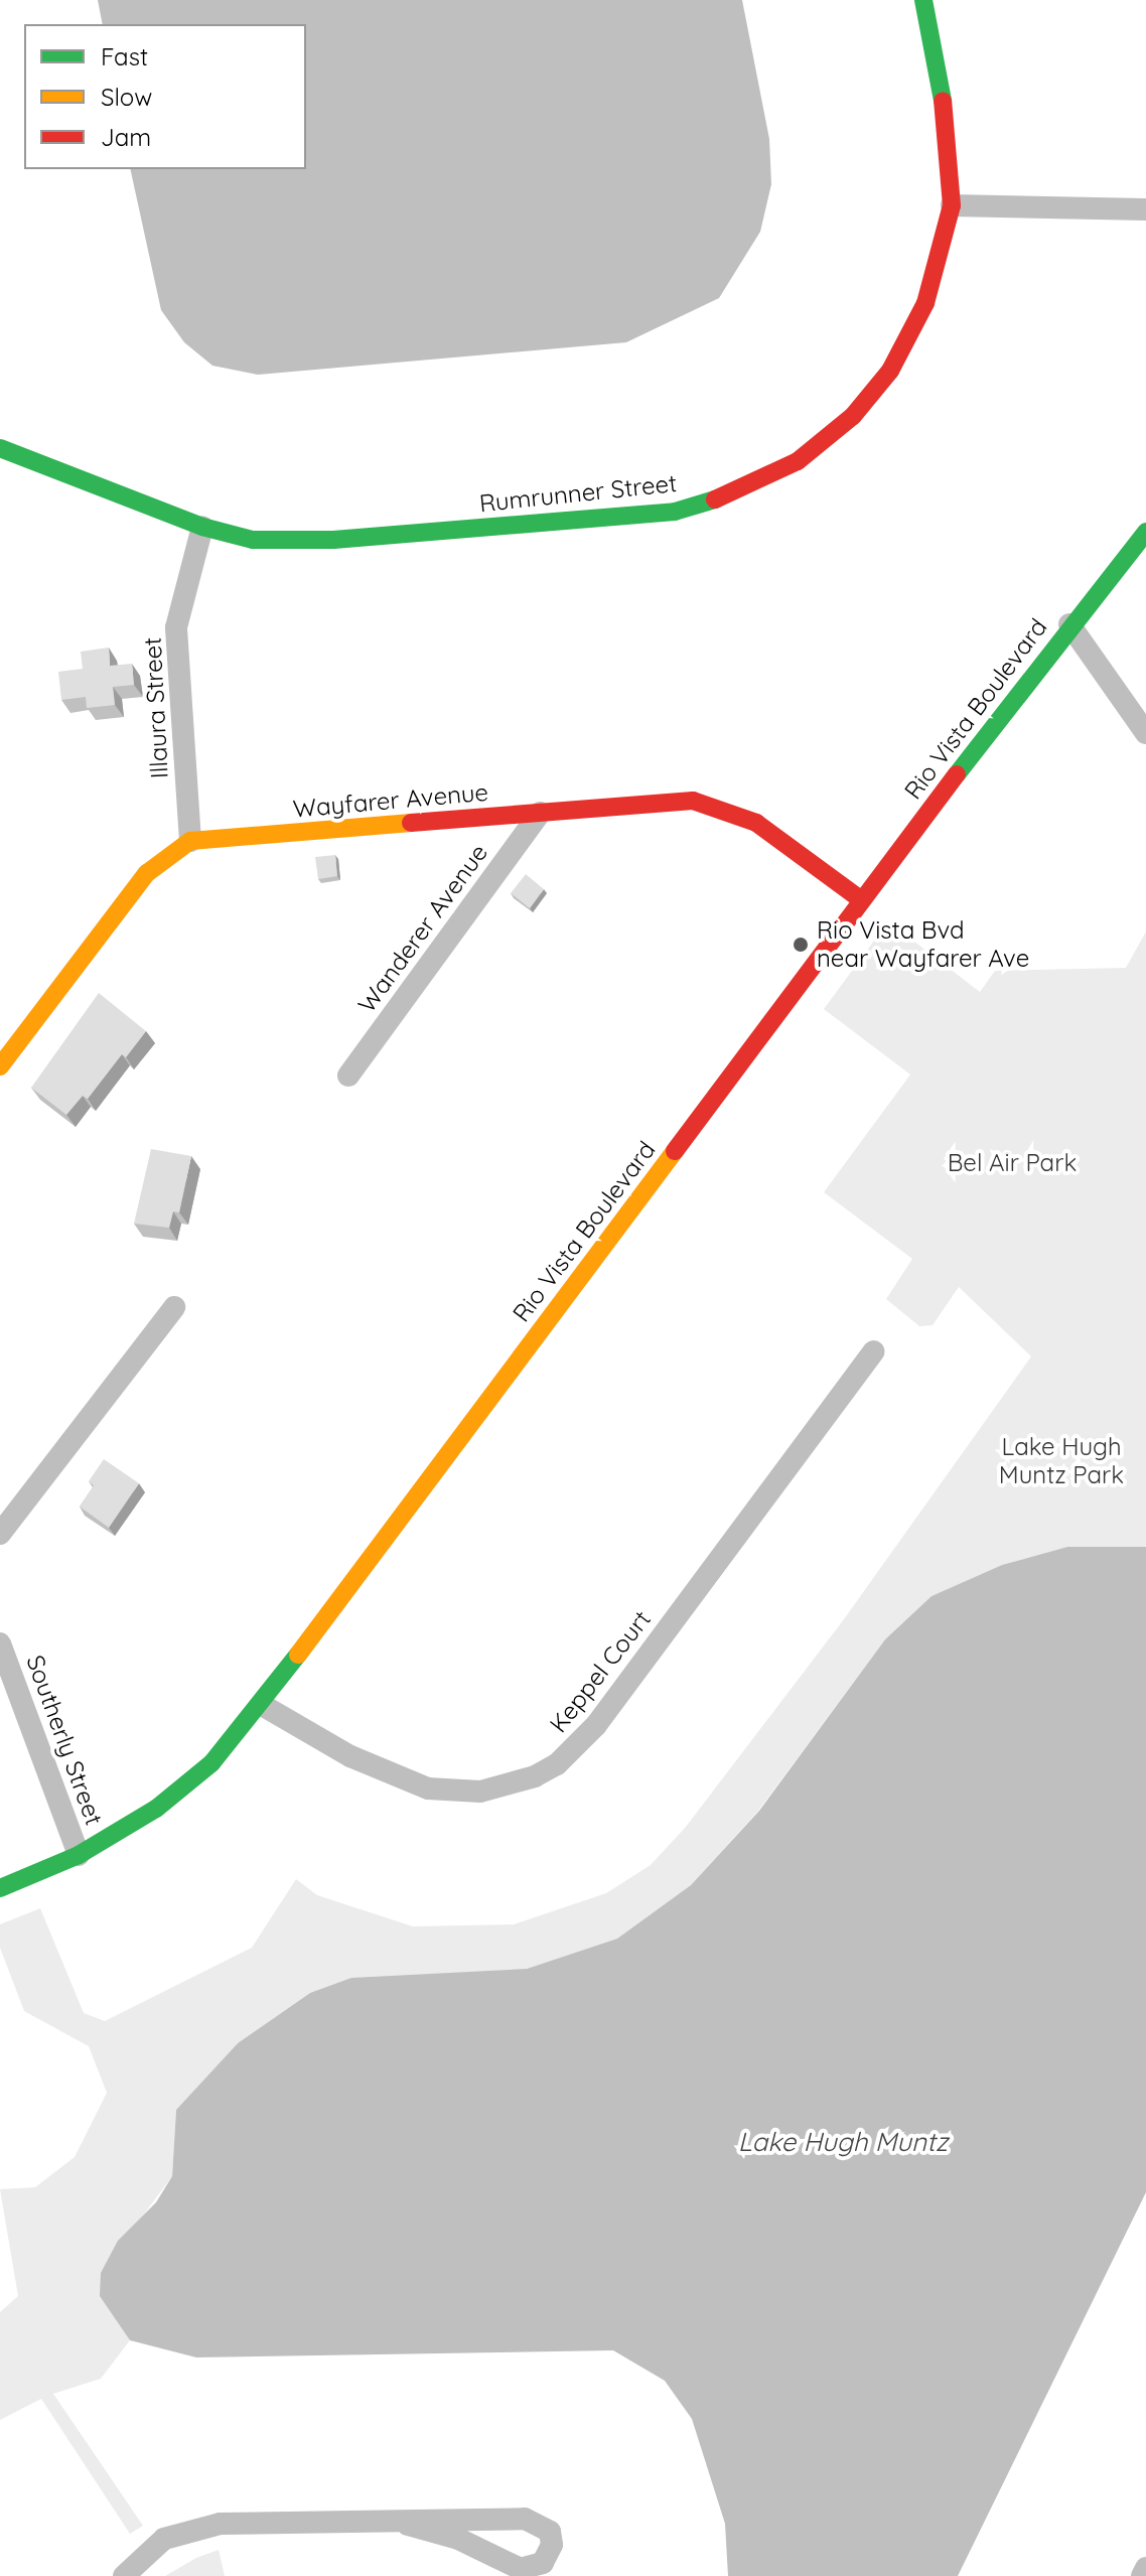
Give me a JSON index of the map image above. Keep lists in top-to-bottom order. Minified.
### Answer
{"streets":{"street":["Rumrunner Street","Illaura Street","Rio Vista Boulevard","Wayfarer Avenue","Wanderer Avenue","Keppel Court","Southerly Street"]},"crossings":[["Rumrunner Street","Illaura Street"],["Illaura Street","Wayfarer Avenue"],["Rio Vista Boulevard","Wayfarer Avenue"],["Rio Vista Boulevard","Keppel Court"],["Rio Vista Boulevard","Southerly Street"],["Wayfarer Avenue","Wanderer Avenue"]],"water":["Lake Hugh Muntz"],"parks":["Bel Air Park","Lake Hugh Muntz Park"],"places":["Rio Vista Bvd near Wayfarer Ave"],"legend":["Fast","Slow","Jam"]}
